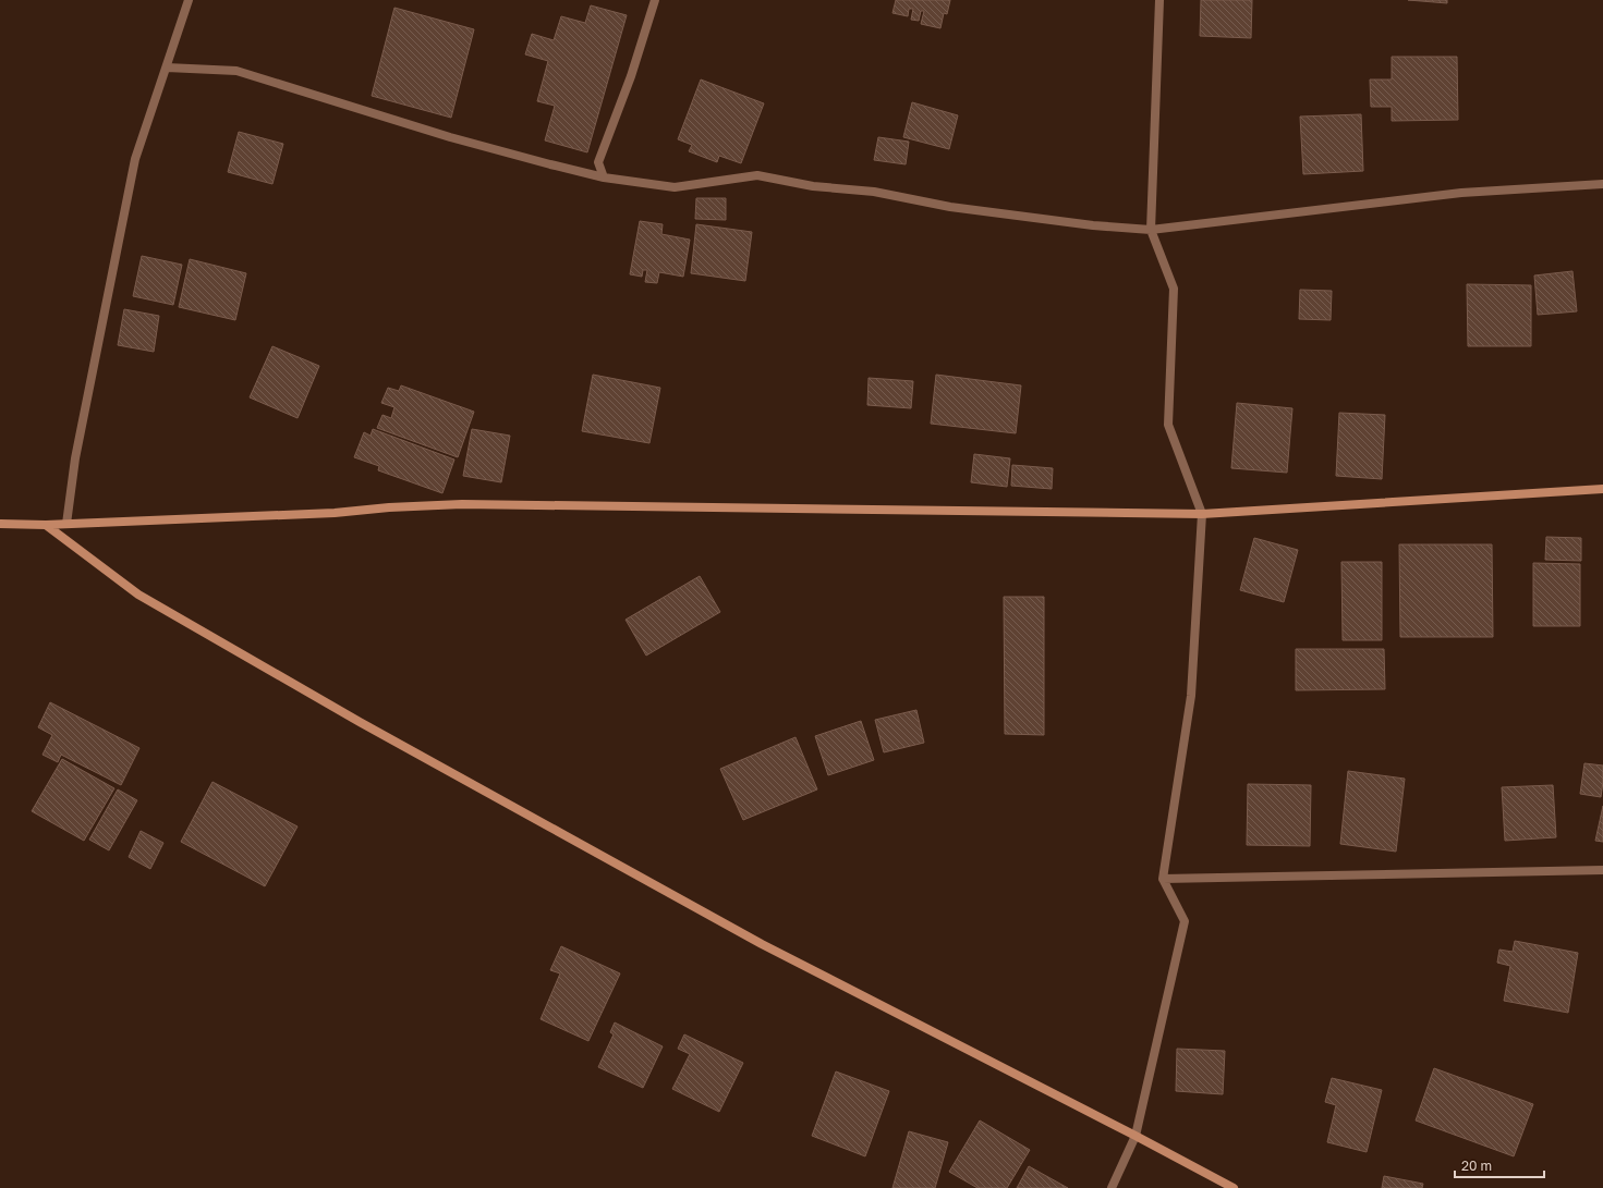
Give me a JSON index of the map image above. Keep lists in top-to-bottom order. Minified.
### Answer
{"scale_bar":"20 m"}
